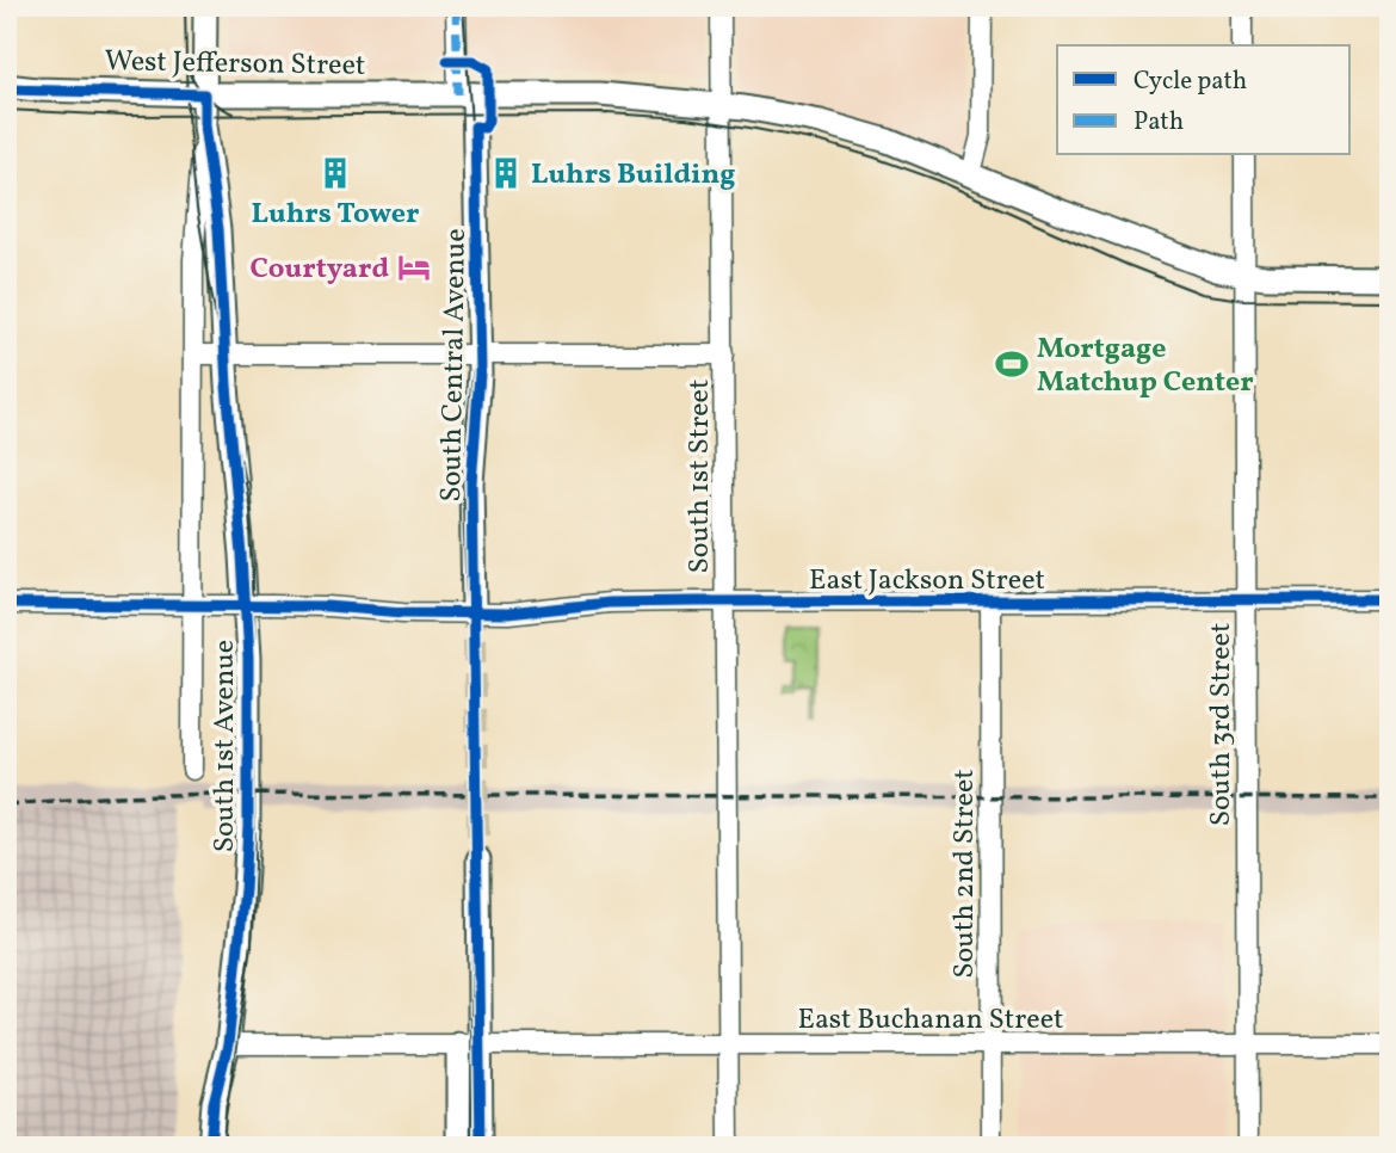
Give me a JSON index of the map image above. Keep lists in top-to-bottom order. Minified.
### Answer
{"streets":{"main road":["West Jefferson Street","South Central Avenue","South 1st Avenue"],"street":["South 1st Street","East Jackson Street","South 3rd Street","South 2nd Street","East Buchanan Street"]},"crossings":[["West Jefferson Street","South Central Avenue"],["West Jefferson Street","South 1st Street"],["West Jefferson Street","South 3rd Street"],["West Jefferson Street","South 1st Avenue"],["South Central Avenue","East Jackson Street"],["South 1st Street","East Jackson Street"],["South 1st Street","East Buchanan Street"],["East Jackson Street","South 3rd Street"],["East Jackson Street","South 1st Avenue"],["East Jackson Street","South 2nd Street"],["South 3rd Street","East Buchanan Street"],["South 1st Avenue","East Buchanan Street"],["South 2nd Street","East Buchanan Street"]],"places":{"building":["Luhrs Tower","Luhrs Building"],"hotel":["Courtyard"],"sports":["Mortgage Matchup Center"]},"legend":["Cycle path","Path"]}
